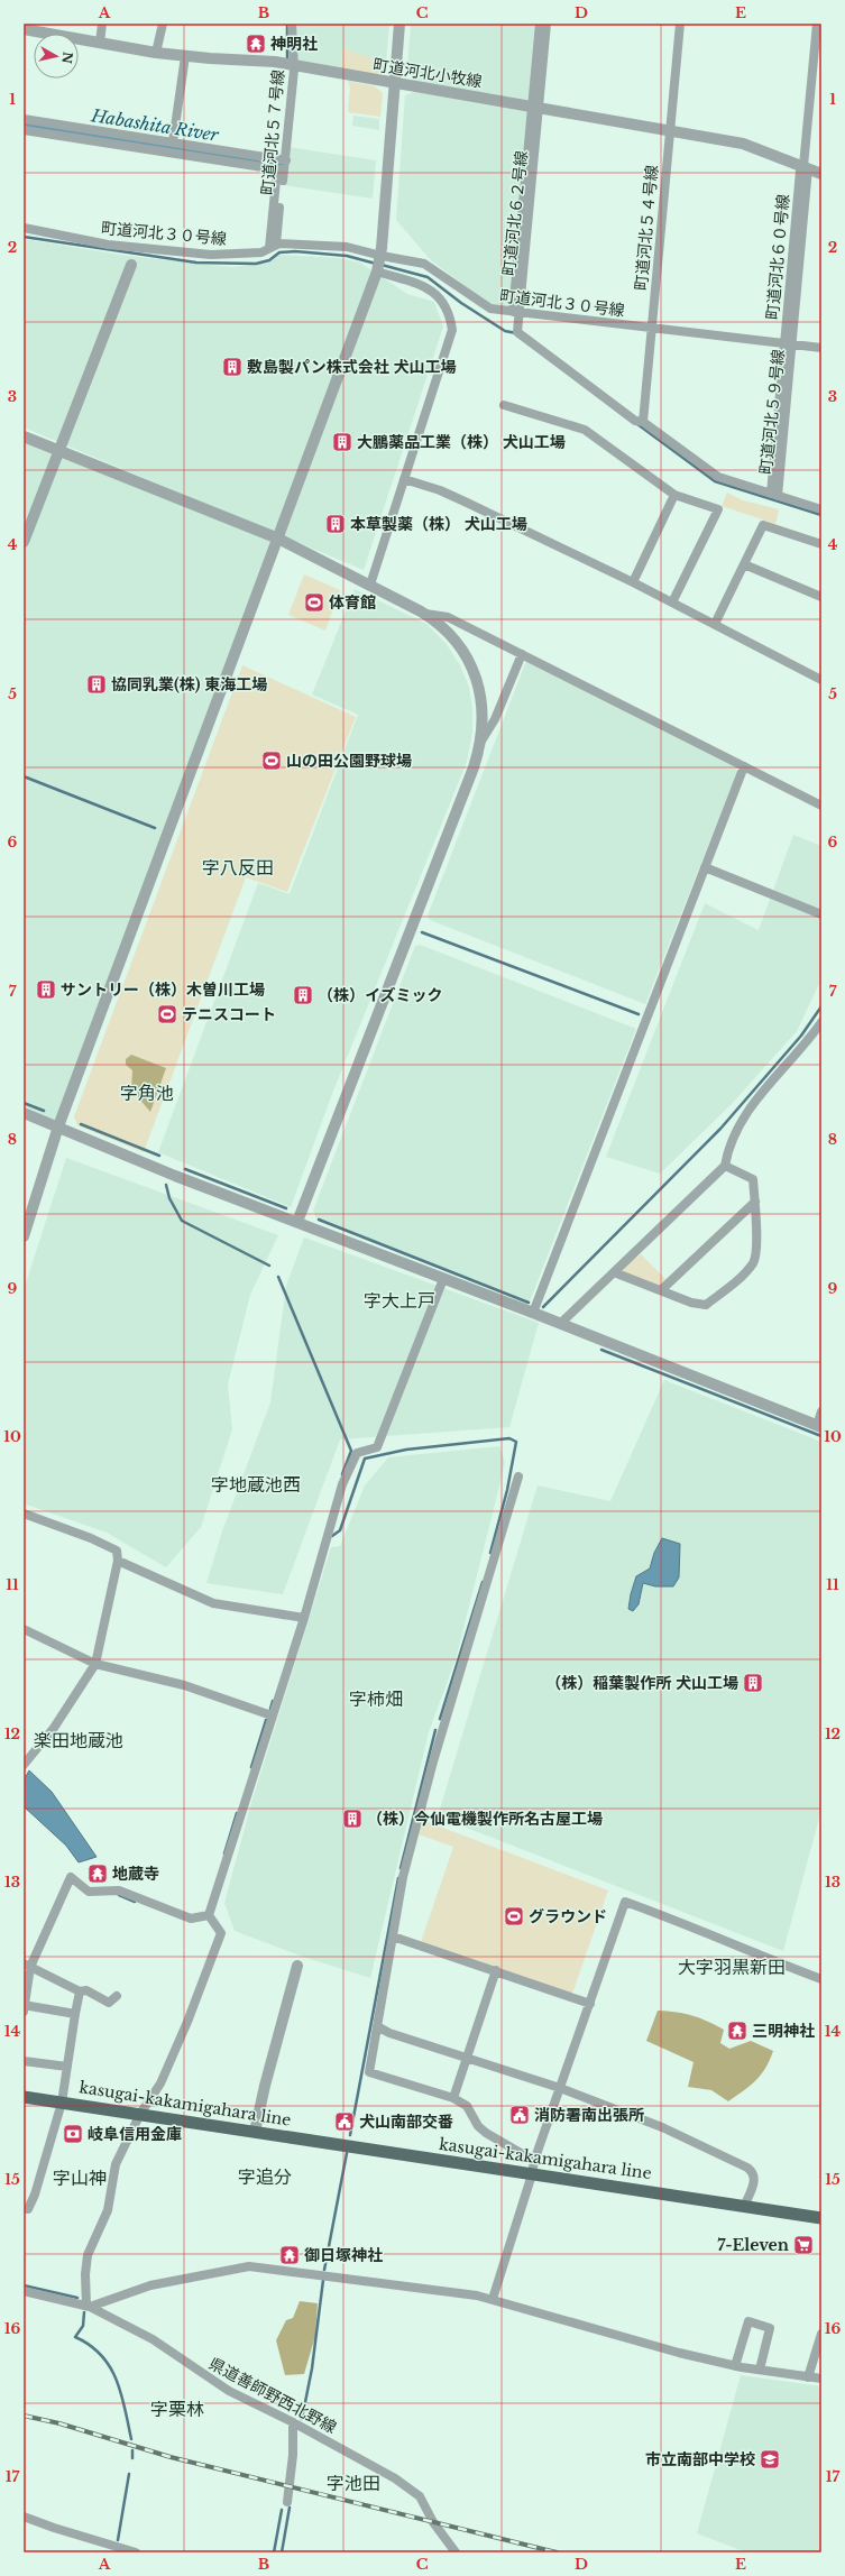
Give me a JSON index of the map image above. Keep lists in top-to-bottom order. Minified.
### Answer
{"streets":{"main road":["kasugai-kakamigahara line"],"street":["町道河北小牧線","町道河北５７号線","町道河北６２号線","町道河北５４号線","町道河北３０号線","町道河北５９号線","県道善師野西北野線"]},"crossings":[["町道河北小牧線","町道河北５７号線"],["町道河北小牧線","町道河北６２号線"],["町道河北小牧線","町道河北５４号線"],["町道河北小牧線","町道河北５９号線"],["町道河北５７号線","町道河北３０号線"],["町道河北６２号線","町道河北５４号線"],["町道河北６２号線","町道河北３０号線"],["町道河北５４号線","町道河北３０号線"],["町道河北３０号線","町道河北５９号線"]],"districts":["字八反田","字角池","字大上戸","字地蔵池西","字柿畑","楽田地蔵池","大字羽黒新田","字追分","字山神","字栗林","字池田"],"water":["Habashita River"],"places":{"temple":["神明社","地蔵寺","三明神社","御日塚神社"],"building":["敷島製パン株式会社 犬山工場","大鵬薬品工業（株） 犬山工場","本草製薬（株） 犬山工場","協同乳業(株) 東海工場","サントリー（株）木曽川工場","（株）イズミック","（株）稲葉製作所 犬山工場","（株）今仙電機製作所名古屋工場"],"sports":["体育館","山の田公園野球場","テニスコート","グラウンド"],"public building":["消防署南出張所","犬山南部交番"],"bank":["岐阜信用金庫"],"supermarket":["7-Eleven"],"school or university":["市立南部中学校"]},"north":"right","grid":{"columns":["A","B","C","D","E"],"rows":["1","2","3","4","5","6","7","8","9","10","11","12","13","14","15","16","17"]}}
